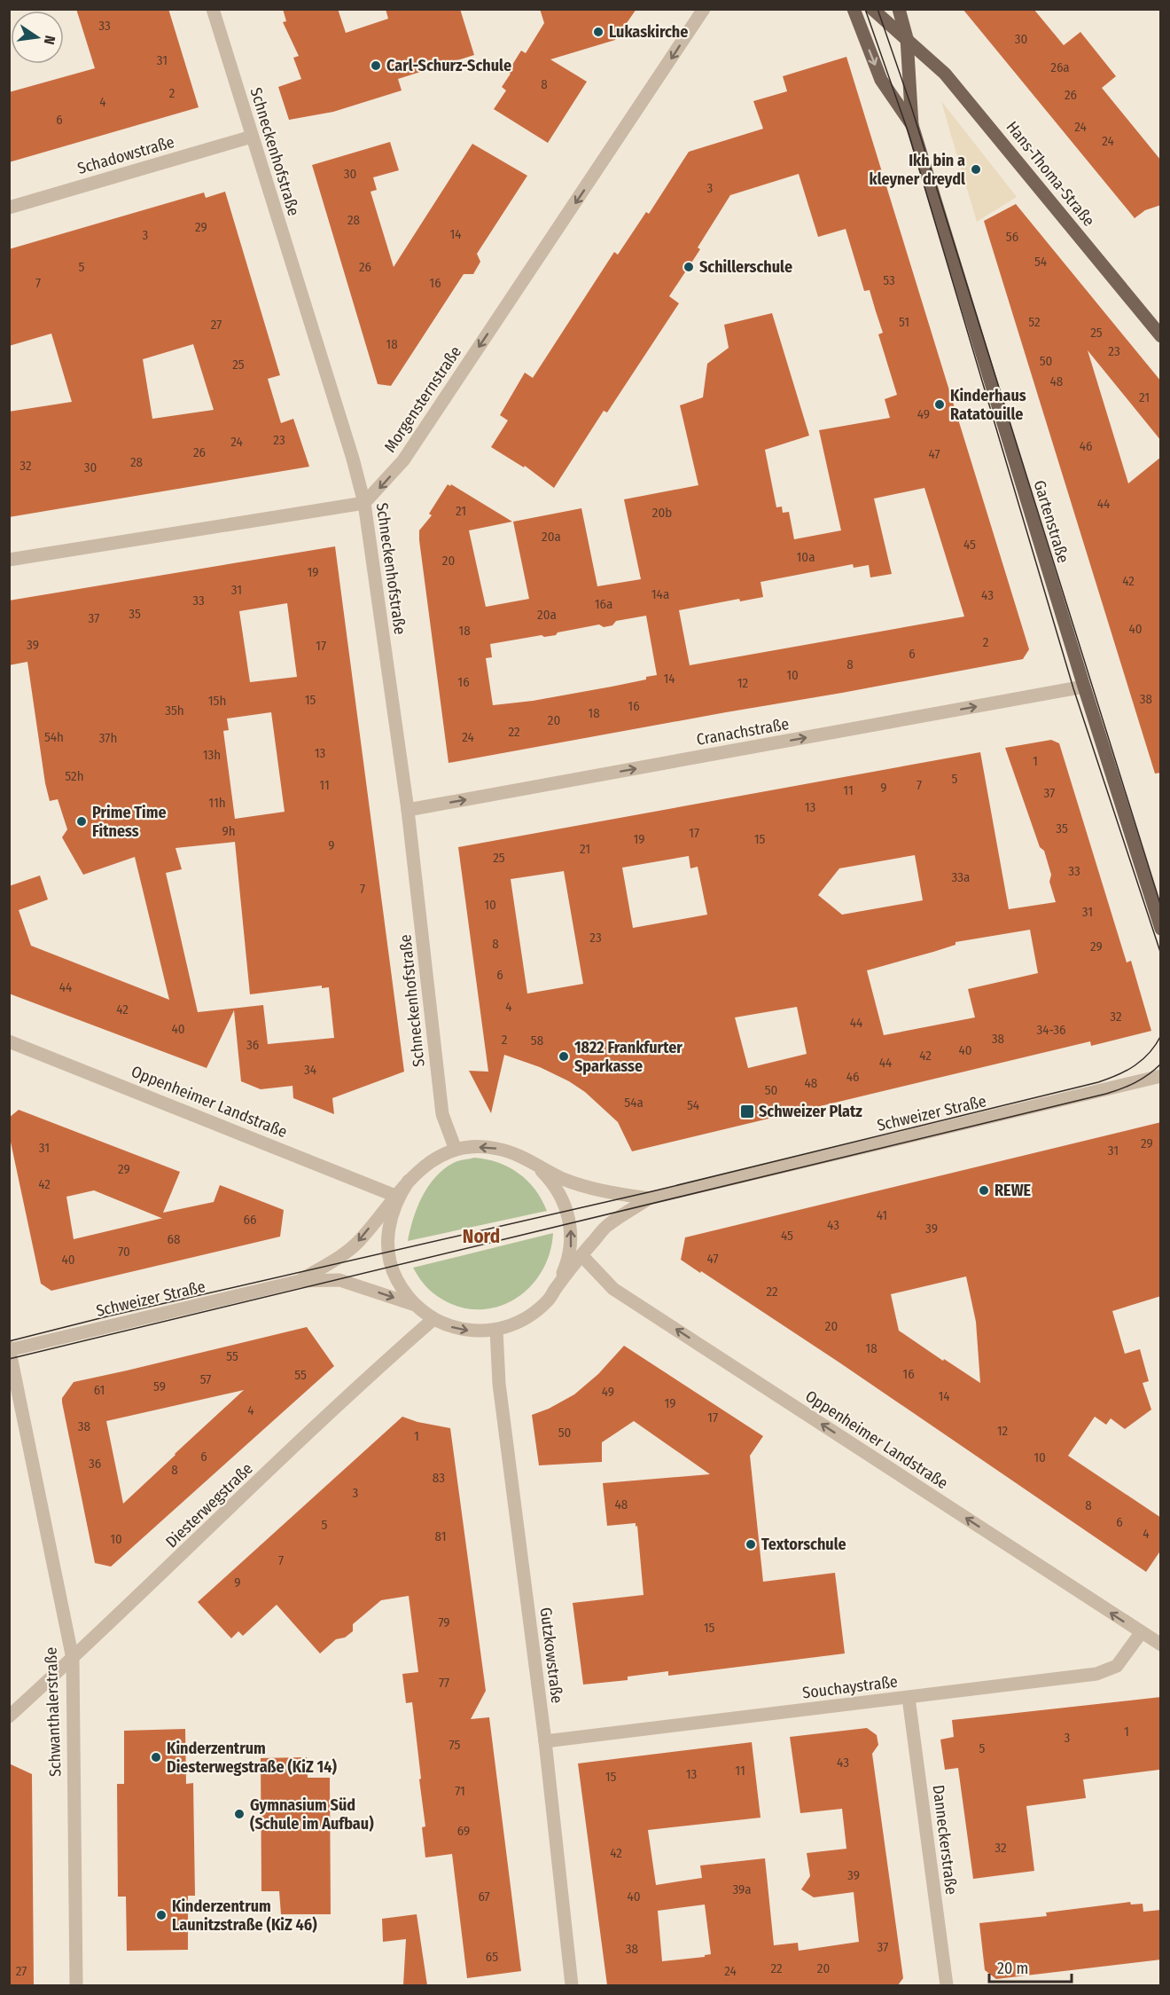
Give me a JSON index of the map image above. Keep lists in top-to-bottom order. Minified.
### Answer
{"streets":{"main road":["Hans-Thoma-Straße","Gartenstraße"],"street":["Schneckenhofstraße","Schadowstraße","Morgensternstraße","Cranachstraße","Oppenheimer Landstraße","Schweizer Straße","Diesterwegstraße","Gutzkowstraße","Souchaystraße","Schwanthalerstraße","Danneckerstraße"]},"crossings":[["Schneckenhofstraße","Schadowstraße"],["Schneckenhofstraße","Morgensternstraße"],["Schneckenhofstraße","Cranachstraße"],["Schneckenhofstraße","Diesterwegstraße"],["Schneckenhofstraße","Gutzkowstraße"],["Hans-Thoma-Straße","Gartenstraße"],["Gartenstraße","Cranachstraße"],["Oppenheimer Landstraße","Souchaystraße"],["Schweizer Straße","Schwanthalerstraße"],["Diesterwegstraße","Gutzkowstraße"],["Diesterwegstraße","Schwanthalerstraße"],["Gutzkowstraße","Souchaystraße"],["Souchaystraße","Danneckerstraße"]],"one_way":["Morgensternstraße","Cranachstraße","Oppenheimer Landstraße"],"districts":["Nord"],"places":{"other":["Lukaskirche","Carl-Schurz-Schule","Ikh bin a kleyner dreydl","Schillerschule","Kinderhaus Ratatouille","Prime Time Fitness","1822 Frankfurter Sparkasse","REWE","Textorschule","Kinderzentrum Diesterwegstraße (KiZ 14)","Gymnasium Süd (Schule im Aufbau)","Kinderzentrum Launitzstraße (KiZ 46)"],"transit":["Schweizer Platz"]},"house_numbers":["33","30","31","26a","8","2","26","4","6","24","24","30","3","28","29","14","3","56","54","5","26","53","7","16","51","52","27","25","18","23","50","25","48","21","49","23","24","46","26","47","28","32","30","44","21","20b","20a","45","10a","20","19","42","31","14a","43","33","16a","35","20a","37","40","18","2","39","17","6","8","10","14","16","12","38","15","15h","16","35h","18","20","22","54h","24","37h","13","13h","1","52h","5","11","7","9","11","37","11h","13","35","9h","17","19","15","9","21","25","33","33a","7","10","31","23","8","29","6","44","4","42","32","44","40","34-36","38","2","58","36","40","42","44","34","46","48","50","54a","54","29","31","31","29","42","41","66","43","39","45","68","70","47","40","22","20","18","55","16","55","57","59","61","49","14","19","4","17","38","12","50","1","6","10","36","8","83","3","48","8","6","5","4","81","10","7","9","79","15","77","1","3","75","5","43","11","13","15","71","69","32","42","39","39a","67","40","37","38","65","22","20","27","24"],"scale_bar":"20 m","north":"right"}
